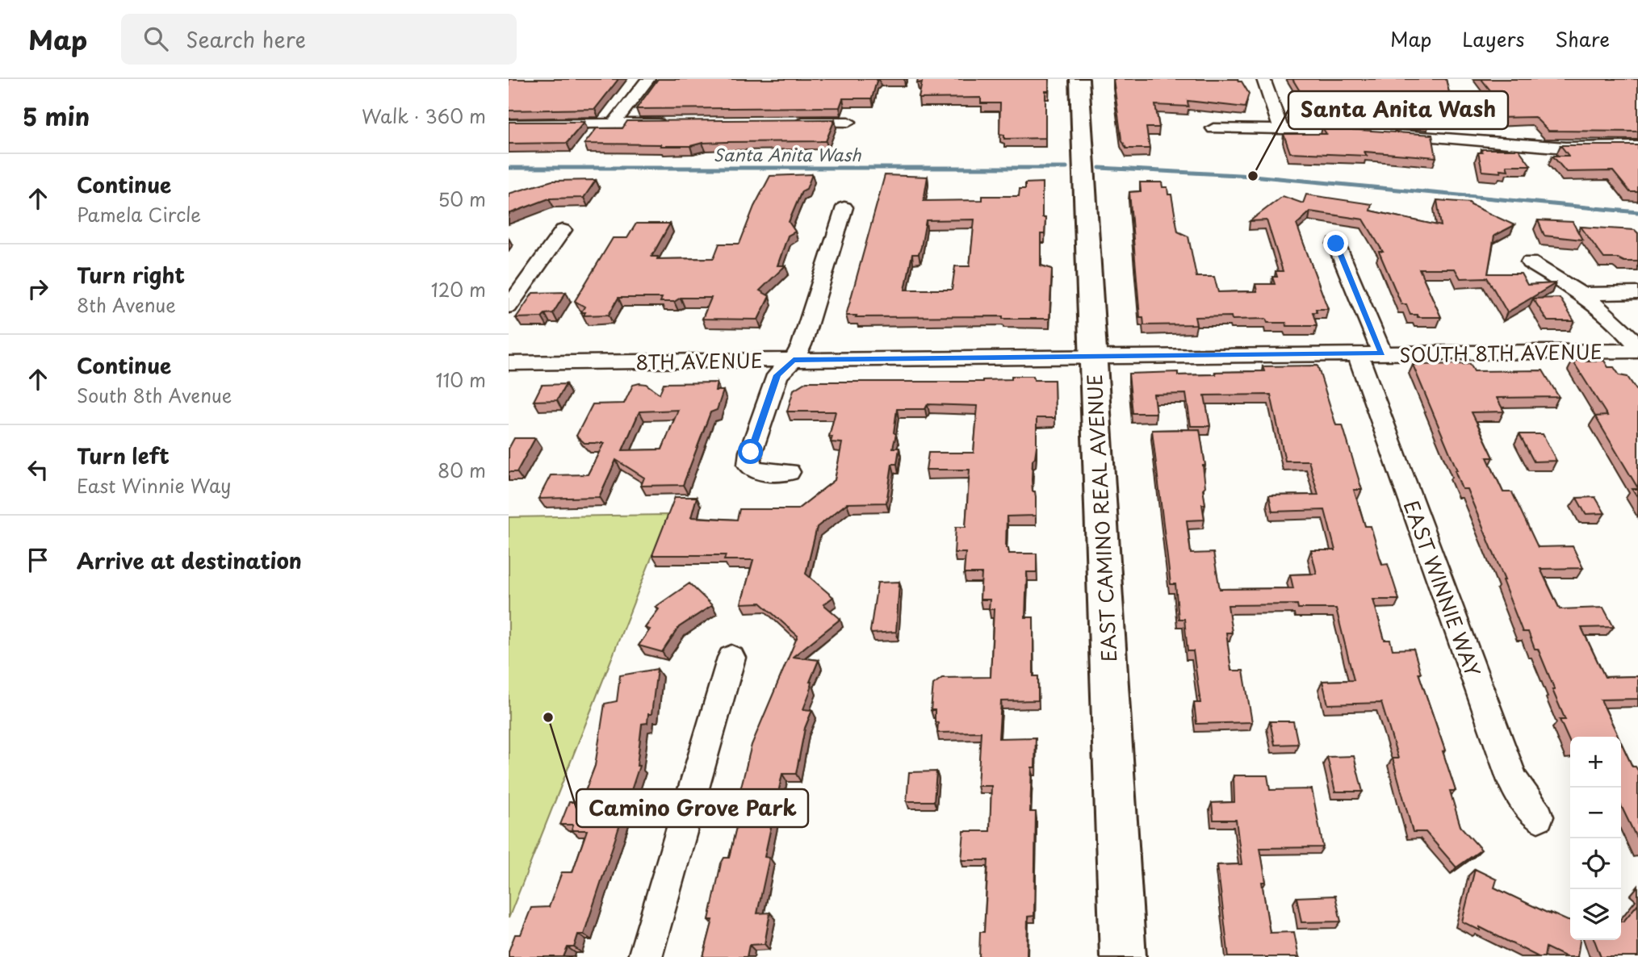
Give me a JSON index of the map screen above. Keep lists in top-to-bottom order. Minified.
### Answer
{"streets":{"street":["SOUTH 8TH AVENUE","8TH AVENUE","EAST CAMINO REAL AVENUE","EAST WINNIE WAY"]},"crossings":[["SOUTH 8TH AVENUE","8TH AVENUE"],["SOUTH 8TH AVENUE","EAST CAMINO REAL AVENUE"],["SOUTH 8TH AVENUE","EAST WINNIE WAY"],["8TH AVENUE","EAST CAMINO REAL AVENUE"]],"water":["Santa Anita Wash"],"places":["Santa Anita Wash","Camino Grove Park"],"page":{"header":"Map","search":"Search here","nav":["Map","Layers","Share"],"heading":["5 min","Walk · 360 m"],"list":[["Continue","Pamela Circle","50 m"],["Turn right","8th Avenue","120 m"],["Continue","South 8th Avenue","110 m"],["Turn left","East Winnie Way","80 m"],"Arrive at destination"],"map_buttons":["+","−"]}}
